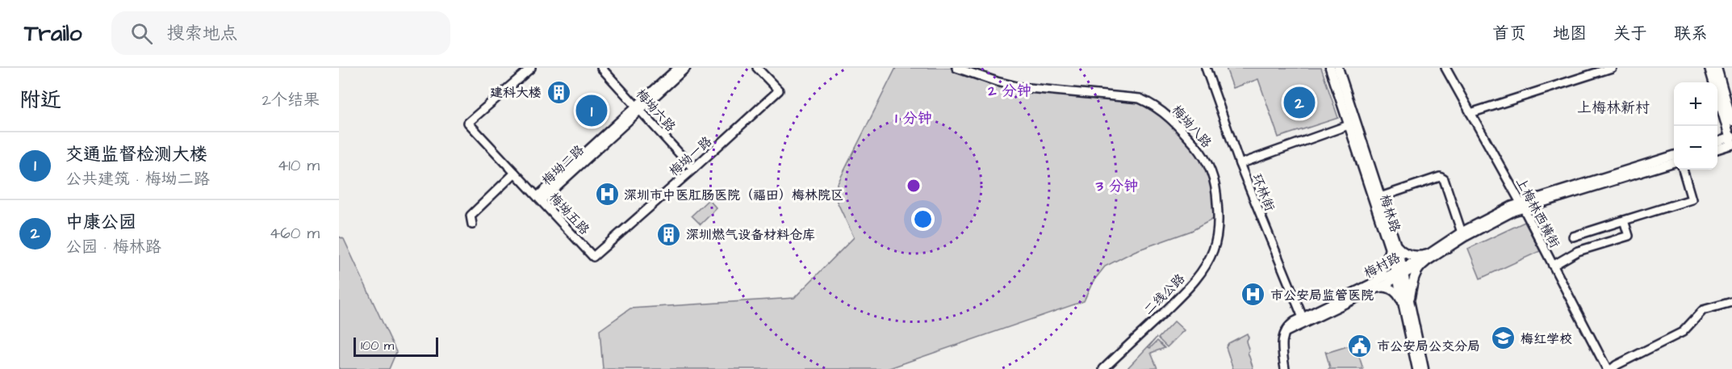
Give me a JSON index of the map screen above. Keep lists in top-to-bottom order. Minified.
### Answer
{"streets":{"main road":["梅林路"],"street":["梅坳六路","梅坳八路","梅坳一路","梅坳二路","环林街","上梅林西横街","梅坳五路","梅村路","二线公路"]},"crossings":[["梅坳六路","梅坳一路"],["梅坳六路","梅坳二路"],["梅坳八路","二线公路"],["梅坳一路","梅坳五路"],["梅坳二路","梅坳五路"],["环林街","梅村路"],["上梅林西横街","梅村路"],["梅林路","梅村路"]],"districts":["上梅林新村"],"places":{"building":["建科大楼","深圳燃气设备材料仓库"],"hospital":["深圳市中医肛肠医院（福田）梅林院区","市公安局监管医院"],"school or university":["梅红学校"],"public building":["市公安局公交分局"]},"scale_bar":"100 m","page":{"header":"Trailo","search":"搜索地点","nav":["首页","地图","关于","联系"],"heading":["附近","2个结果"],"map_buttons":["+","−"],"pins":["2","1"],"list":[{"mark":"1","name":"交通监督检测大楼","note":"公共建筑 · 梅坳二路","value":"410 m"},{"mark":"2","name":"中康公园","note":"公园 · 梅林路","value":"460 m"}],"scale":"100 m"},"rings":["2 分钟","1 分钟","3 分钟"]}
